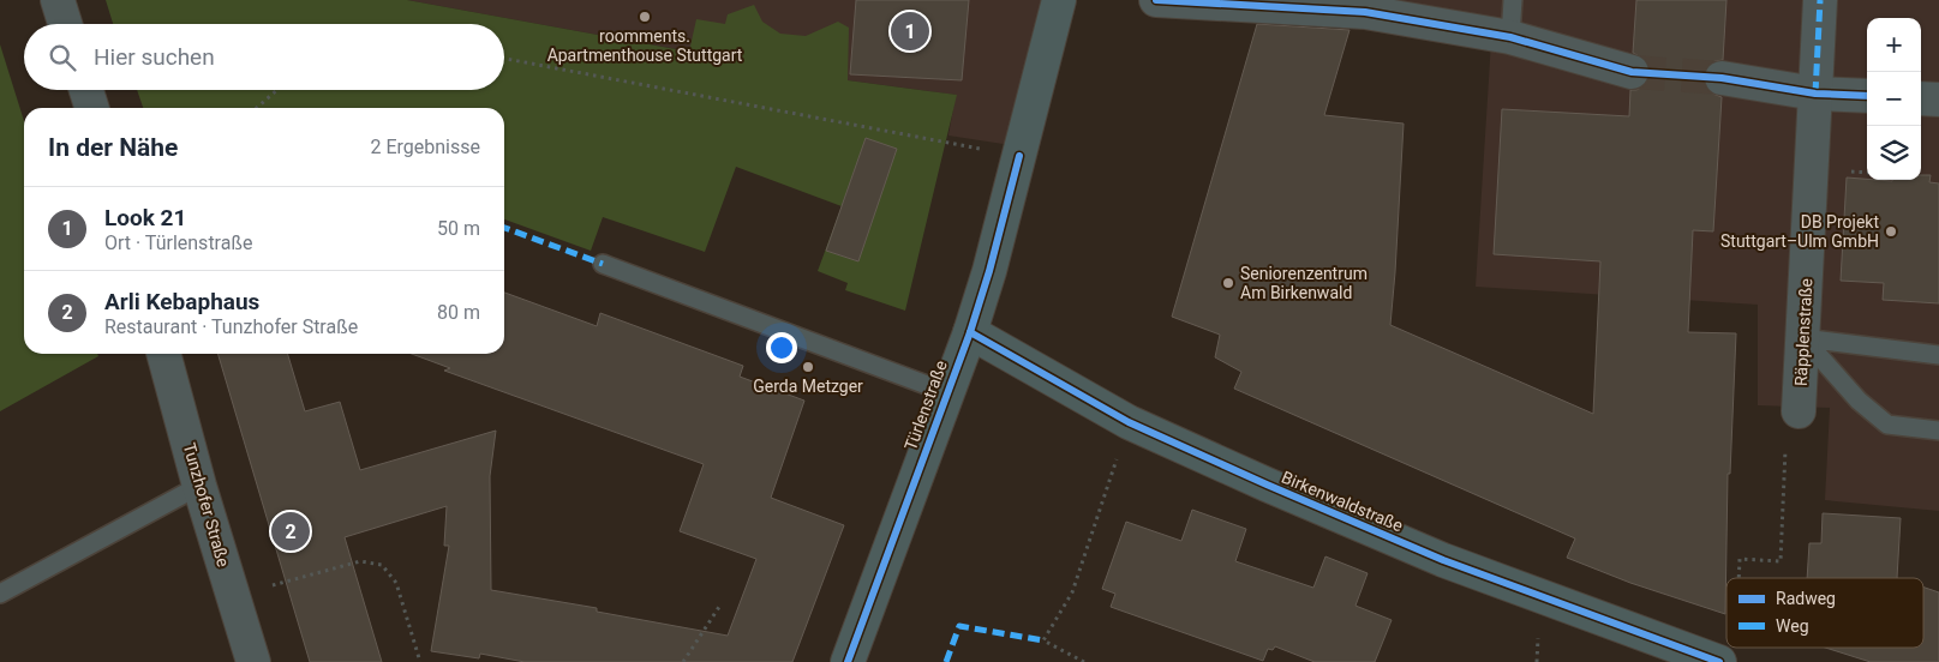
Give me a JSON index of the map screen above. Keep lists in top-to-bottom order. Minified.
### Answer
{"streets":{"street":["Räpplenstraße","Türlenstraße","Birkenwaldstraße","Tunzhofer Straße"]},"crossings":[["Türlenstraße","Birkenwaldstraße"]],"places":["roomments. Apartmenthouse Stuttgart","DB Projekt Stuttgart–Ulm GmbH","Seniorenzentrum Am Birkenwald","Gerda Metzger"],"legend":["Radweg","Weg"],"page":{"pins":["1","2"],"map_buttons":["+","−"],"search":"Hier suchen","heading":["In der Nähe","2 Ergebnisse"],"list":[{"mark":"1","name":"Look 21","note":"Ort · Türlenstraße","value":"50 m"},{"mark":"2","name":"Arli Kebaphaus","note":"Restaurant · Tunzhofer Straße","value":"80 m"}]}}
